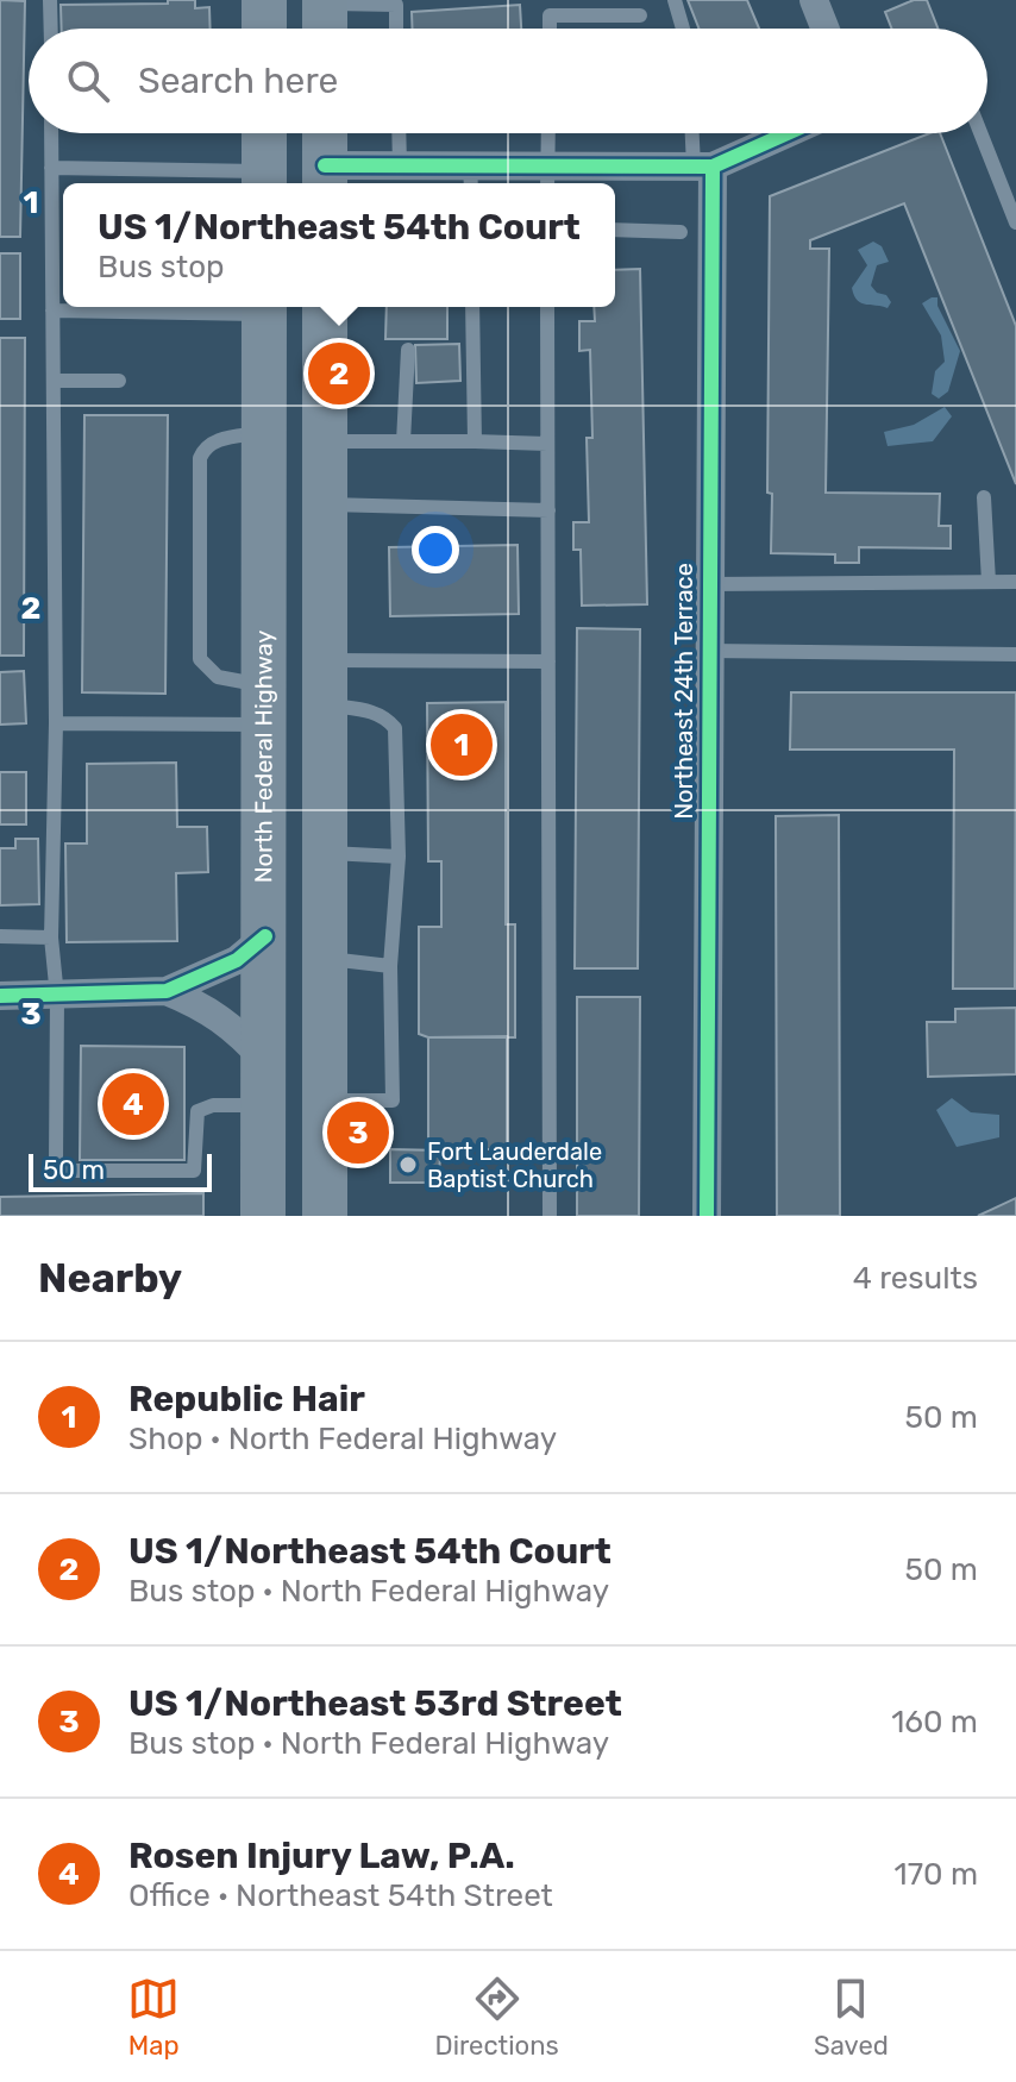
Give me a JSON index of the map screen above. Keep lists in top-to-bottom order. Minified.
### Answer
{"streets":{"main road":["North Federal Highway"],"street":["Northeast 24th Terrace"]},"places":["Fort Lauderdale Baptist Church"],"scale_bar":"50 m","page":{"search":"Search here","popup":["US 1/Northeast 54th Court","Bus stop"],"pins":["2","1","4","3"],"scale":"50 m","heading":["Nearby","4 results"],"list":[{"mark":"1","name":"Republic Hair","note":"Shop · North Federal Highway","value":"50 m"},{"mark":"2","name":"US 1/Northeast 54th Court","note":"Bus stop · North Federal Highway","value":"50 m"},{"mark":"3","name":"US 1/Northeast 53rd Street","note":"Bus stop · North Federal Highway","value":"160 m"},{"mark":"4","name":"Rosen Injury Law, P.A.","note":"Office · Northeast 54th Street","value":"170 m"}],"nav":["Map","Directions","Saved"]},"grid":{"rows":["1","2","3"]}}
